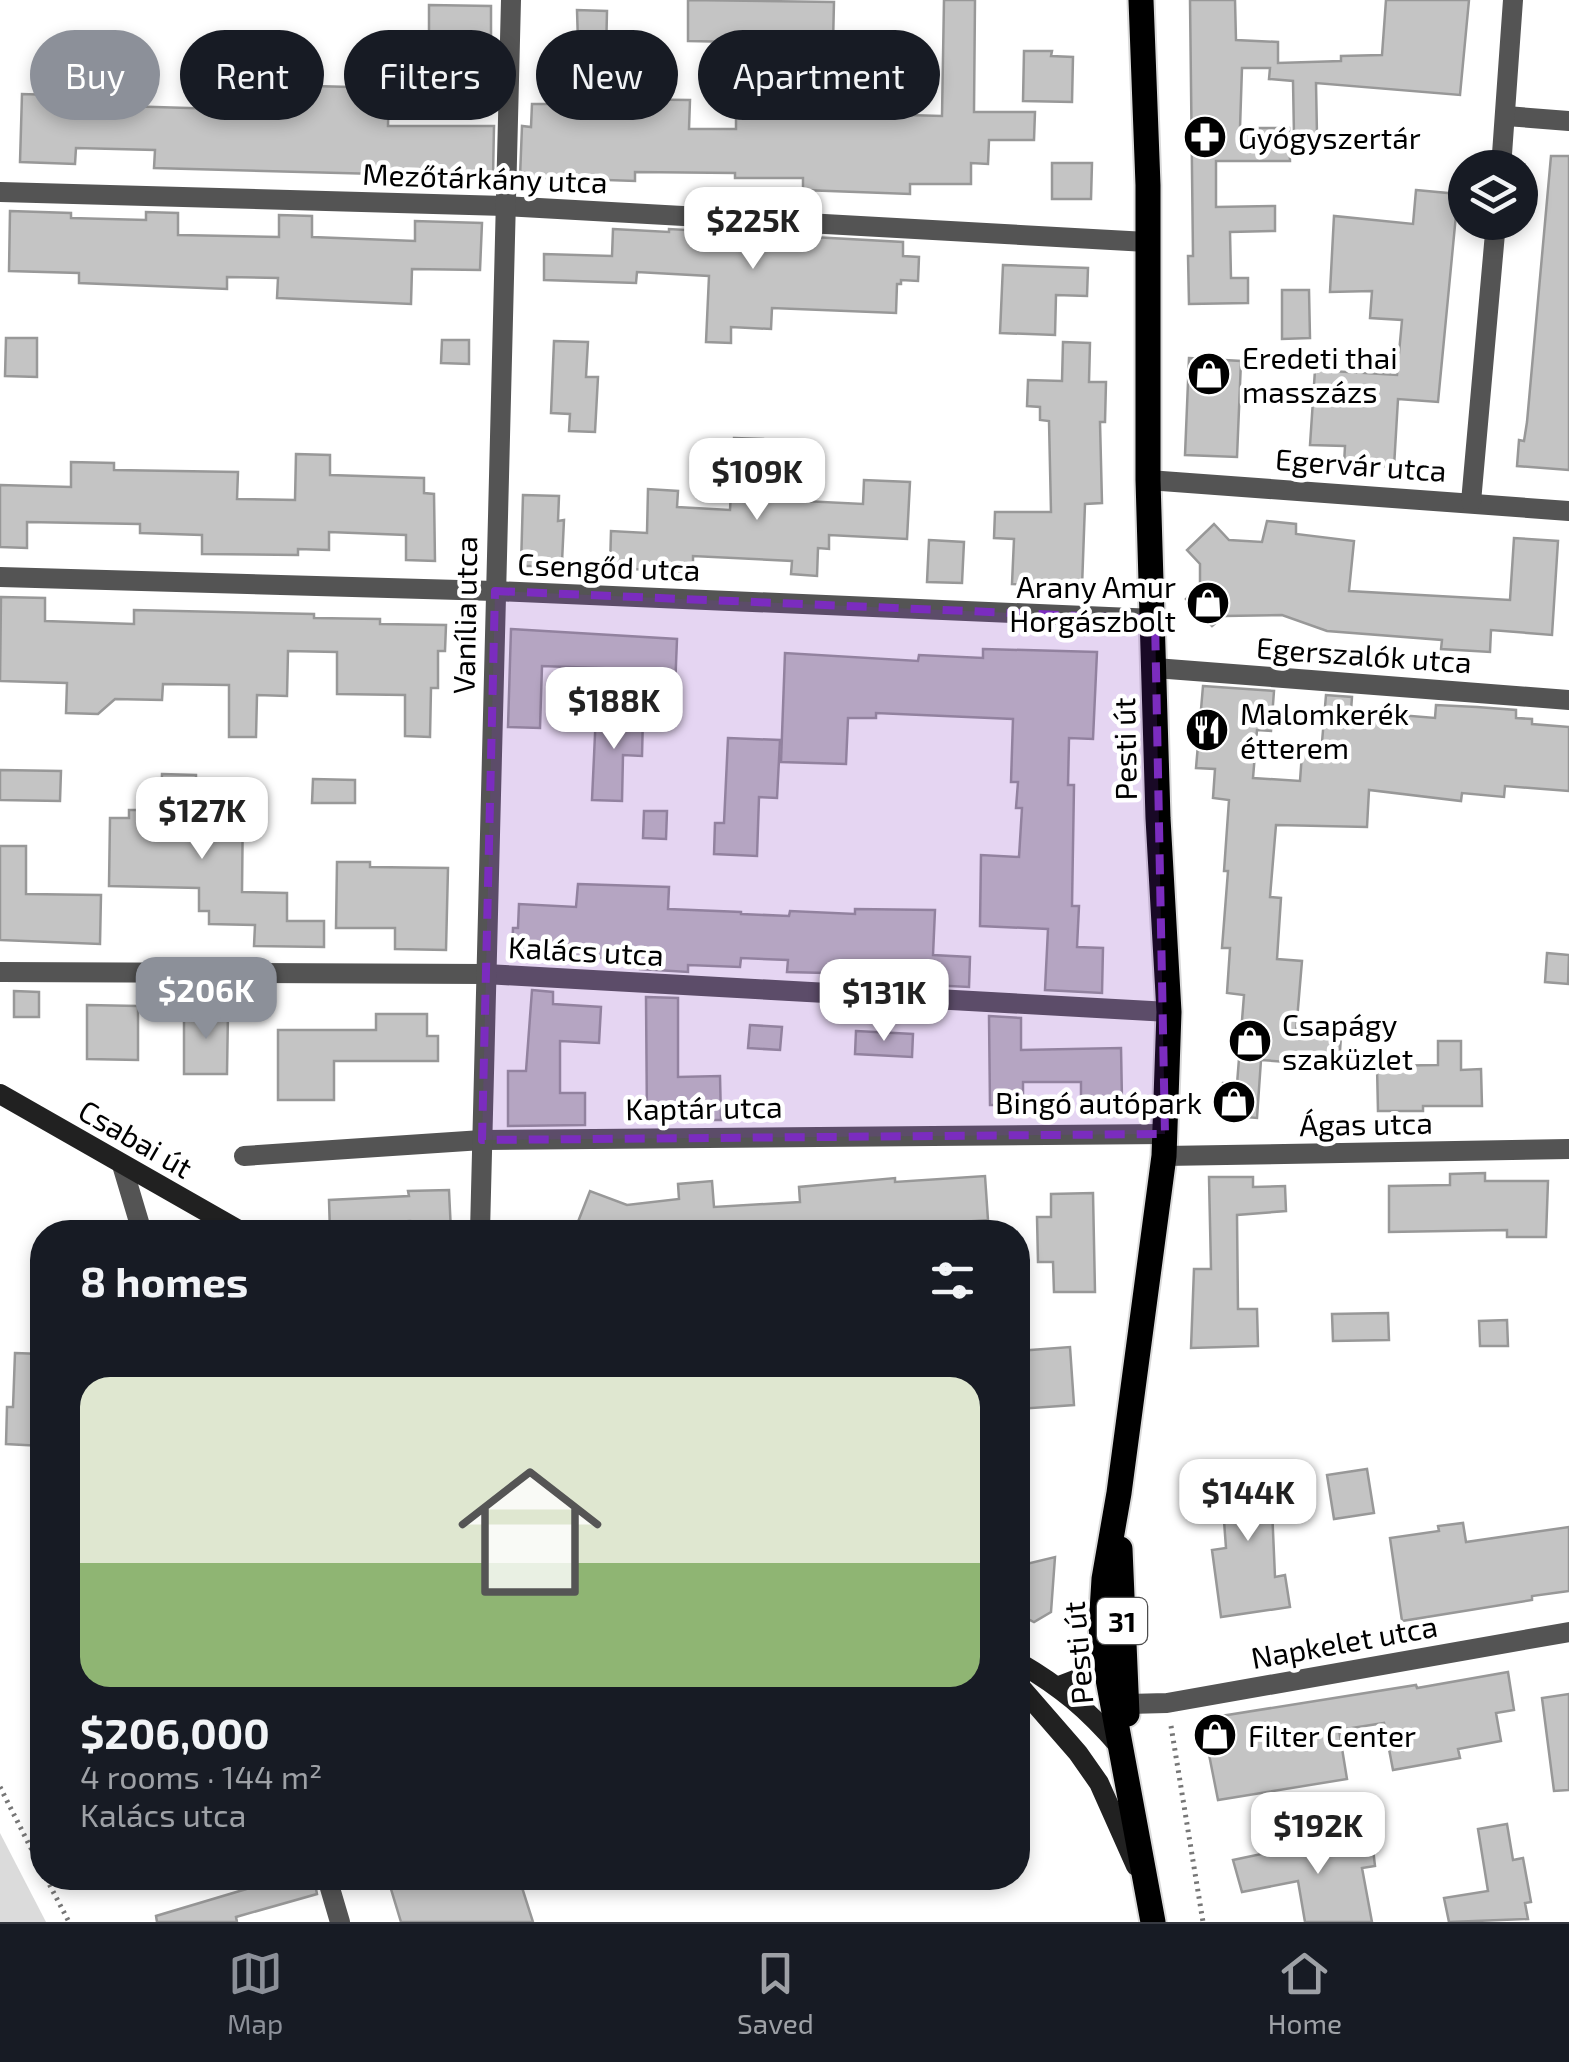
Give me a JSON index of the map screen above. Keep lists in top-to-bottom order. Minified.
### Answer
{"streets":{"main road":["Pesti út","Csabai út","31"],"street":["Mezőtárkány utca","Egervár utca","Csengőd utca","Vanília utca","Egerszalók utca","Kalács utca","Kaptár utca","Ágas utca","Napkelet utca"]},"crossings":[["Mezőtárkány utca","Vanília utca"],["Mezőtárkány utca","Pesti út"],["Egervár utca","Pesti út"],["Csengőd utca","Vanília utca"],["Csengőd utca","Pesti út"],["Vanília utca","Kalács utca"],["Vanília utca","Kaptár utca"],["Egerszalók utca","Pesti út"],["Pesti út","Kalács utca"],["Pesti út","Kaptár utca"],["Pesti út","Ágas utca"],["Pesti út","Napkelet utca"],["Kaptár utca","Ágas utca"]],"places":{"pharmacy":["Gyógyszertár"],"shop":["Eredeti thai masszázs","Arany Amur Horgászbolt","Csapágy szaküzlet","Bingó autópark","Filter Center"],"restaurant":["Malomkerék étterem"]},"page":{"chip":["Buy","Rent","Filters","New","Apartment"],"price":["$225K","$109K","$188K","$127K","$206K","$131K","$144K","$192K"],"heading":"8 homes","list":[{"name":"$206,000","note":"4 rooms · 144 m² · Kalács utca"}],"tabs":["Map","Saved","Home"]}}
